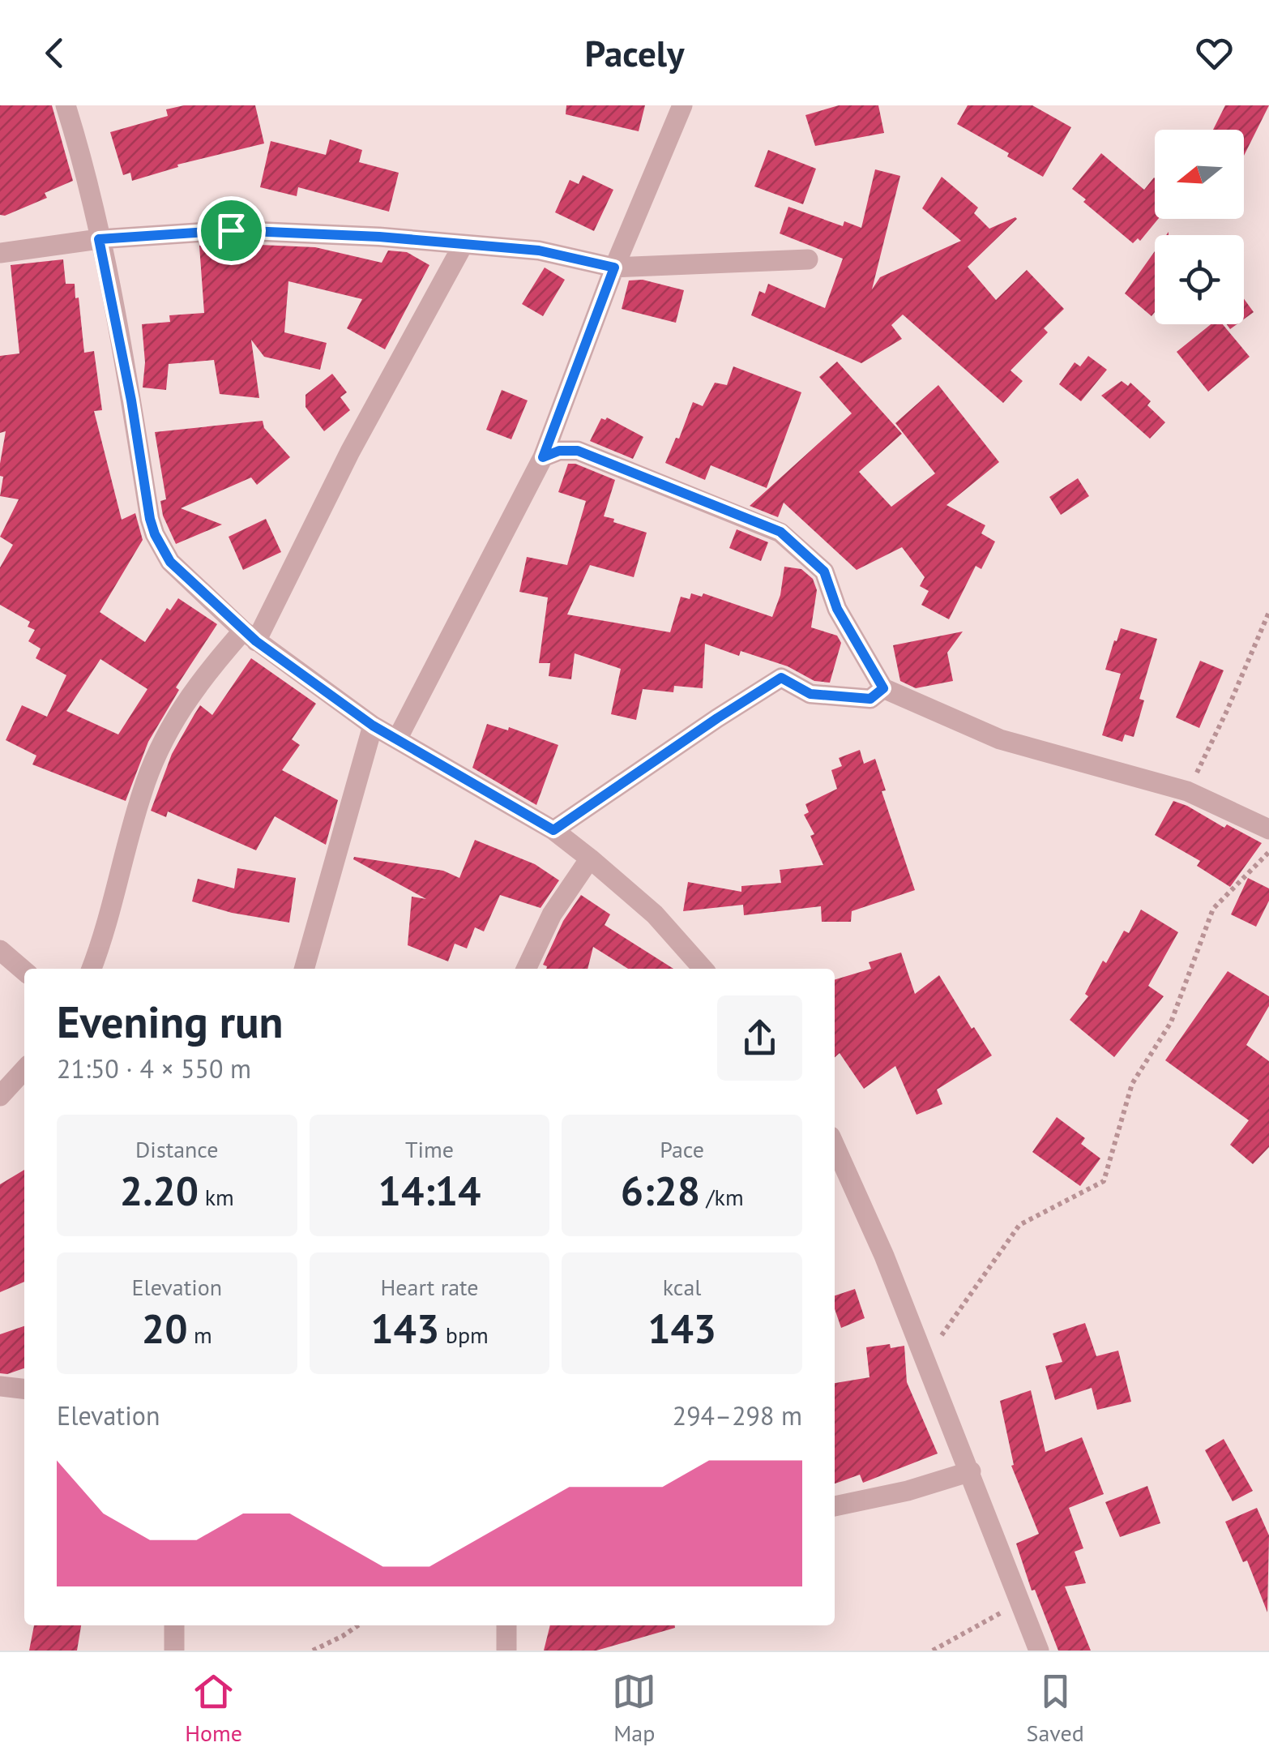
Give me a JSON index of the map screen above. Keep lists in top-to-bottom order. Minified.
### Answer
{"north":"left","page":{"header":"Pacely","heading":["Evening run","21:50 · 4 × 550 m"],"stats":[["Distance","2.20 km"],["Time","14:14"],["Pace","6:28 /km"],["Elevation","20 m"],["Heart rate","143 bpm"],["kcal","143"]],"chart":["Elevation","294–298 m"],"tabs":["Home","Map","Saved"]}}
